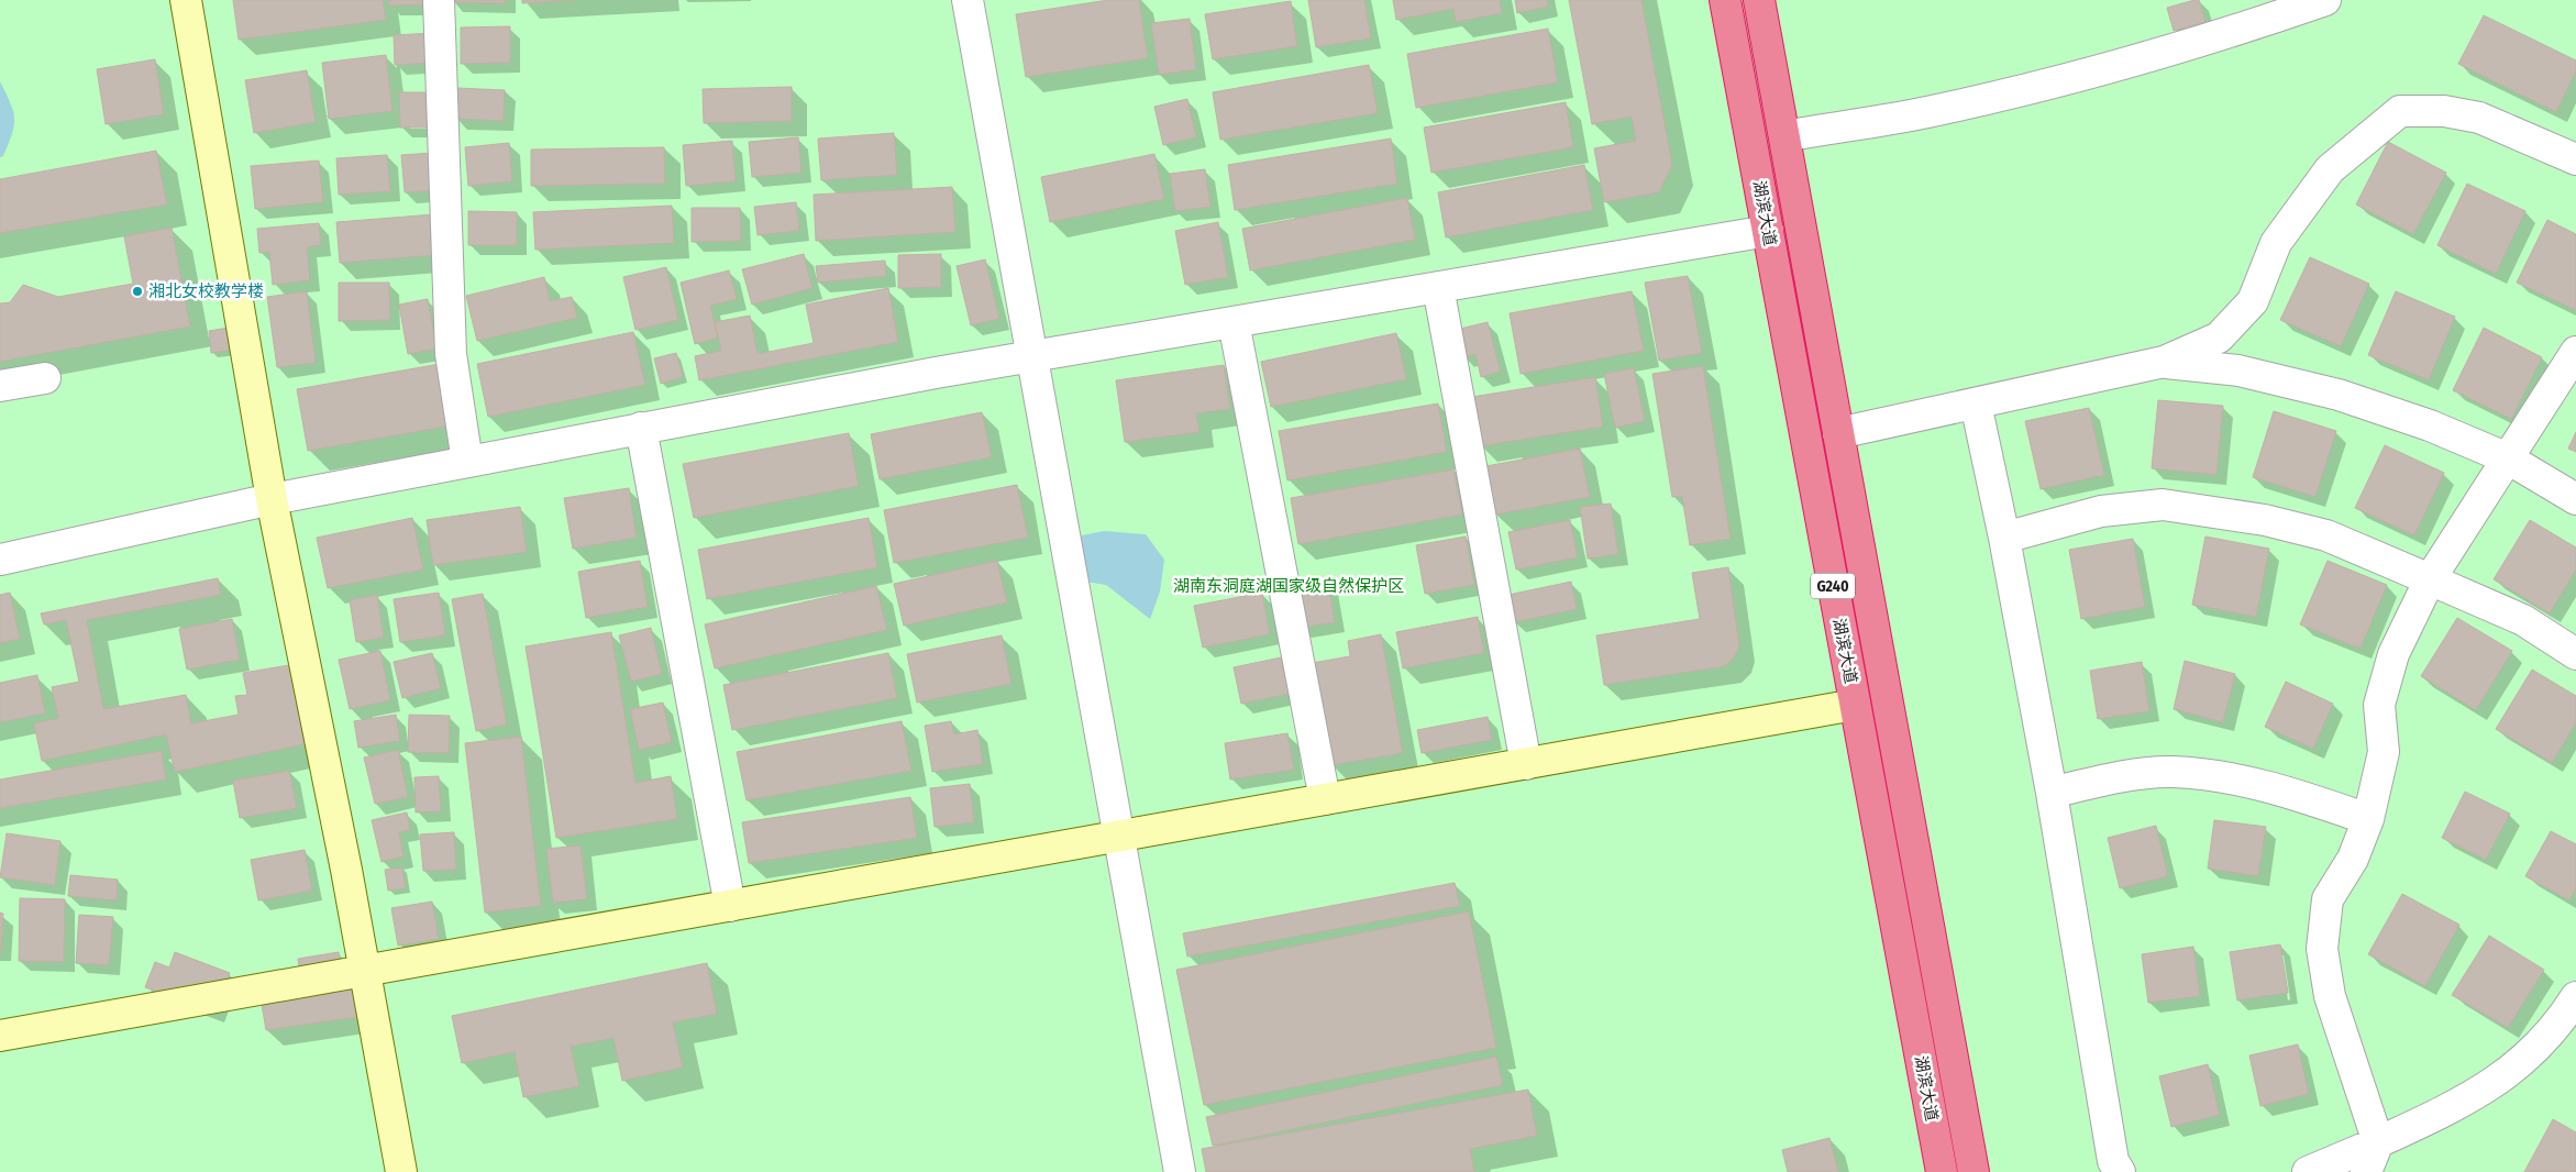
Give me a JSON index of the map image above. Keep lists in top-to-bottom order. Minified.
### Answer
{"streets":{"highway":["湖滨大道","G240"]},"parks":["湖南东洞庭湖国家级自然保护区"],"places":["湘北女校教学楼"]}
